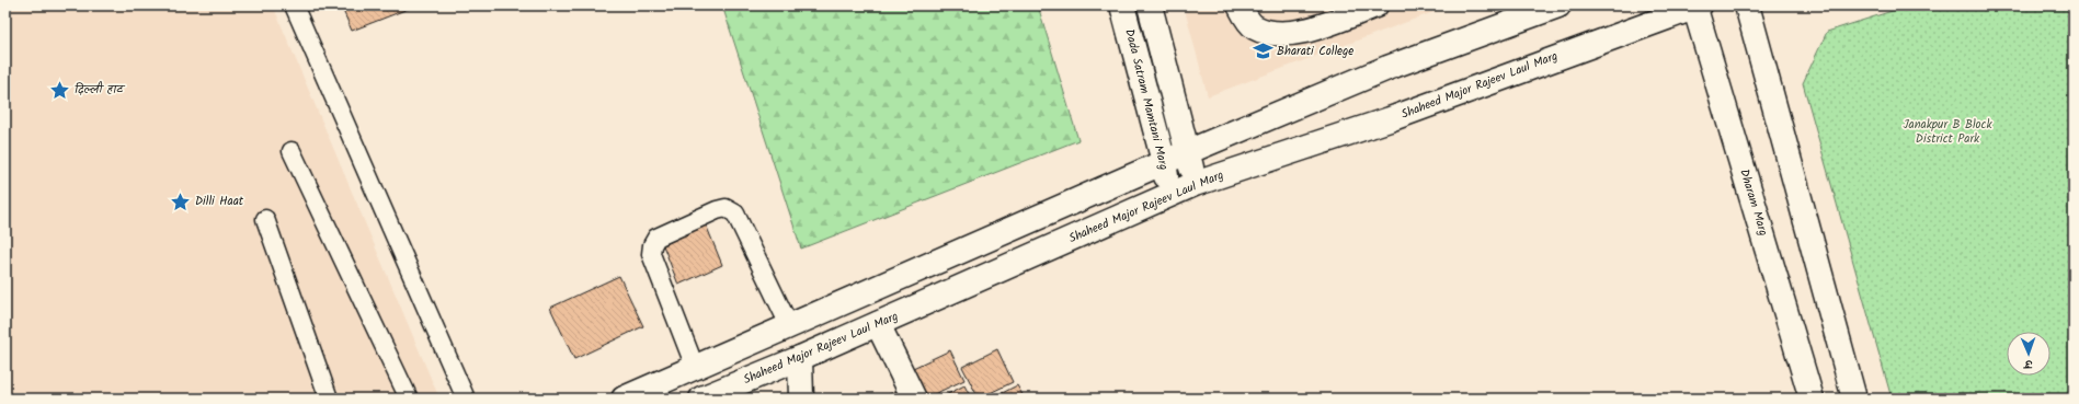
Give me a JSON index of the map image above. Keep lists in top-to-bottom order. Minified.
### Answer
{"streets":{"street":["Shaheed Major Rajeev Laul Marg","Dada Satram Mamtani Marg","Dharam Marg"]},"crossings":[["Shaheed Major Rajeev Laul Marg","Dada Satram Mamtani Marg"],["Shaheed Major Rajeev Laul Marg","Dharam Marg"]],"parks":["Janakpur B Block District Park"],"places":{"school or university":["Bharati College"],"place":["दिल्ली हाट","Dilli Haat"]},"north":"bottom"}
